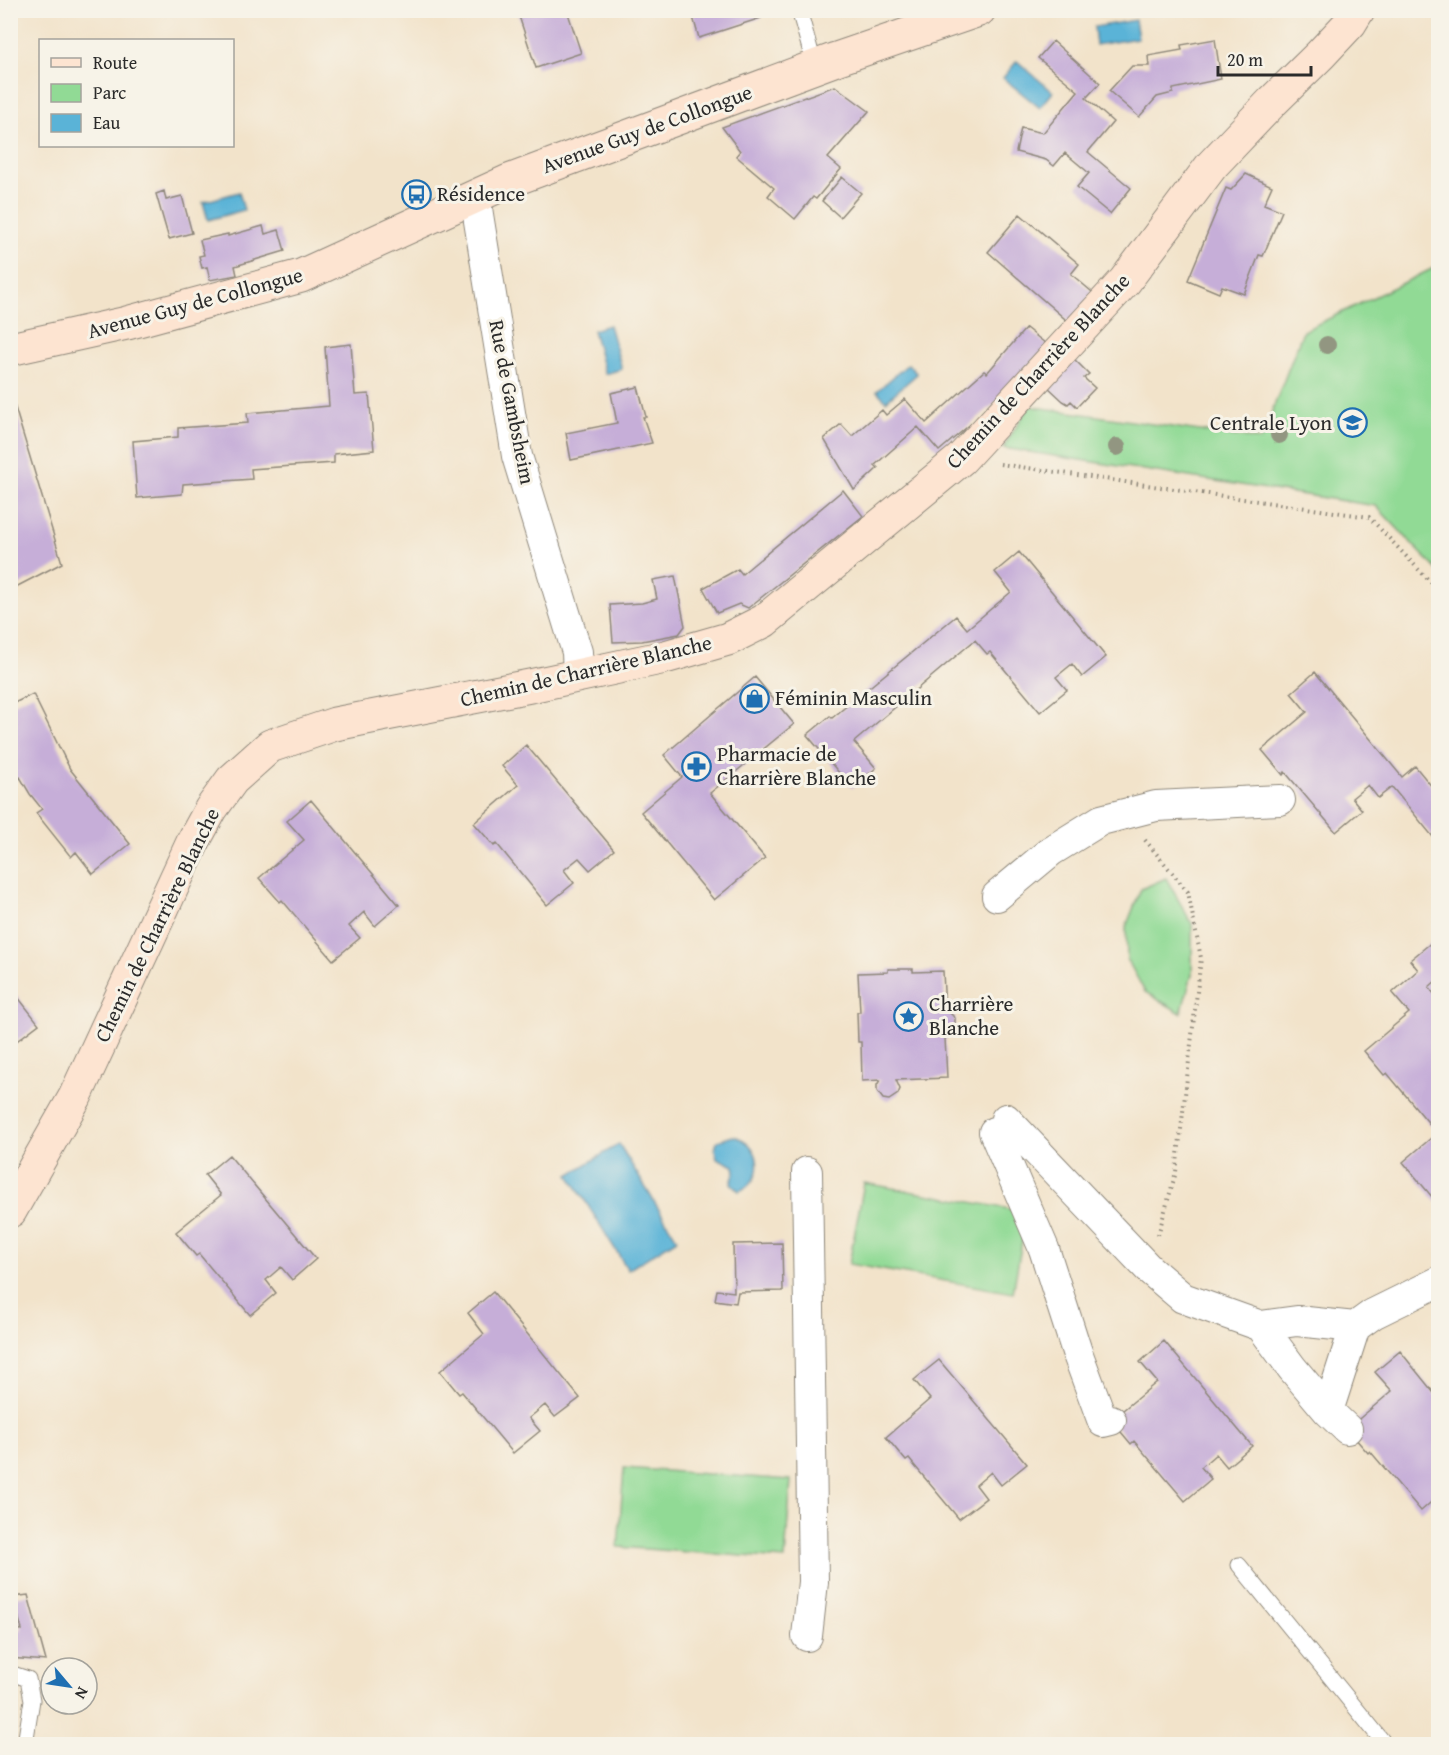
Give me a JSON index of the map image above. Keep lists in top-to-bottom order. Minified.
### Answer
{"streets":{"street":["Avenue Guy de Collongue","Chemin de Charrière Blanche","Rue de Gambsheim"]},"crossings":[["Avenue Guy de Collongue","Rue de Gambsheim"],["Chemin de Charrière Blanche","Rue de Gambsheim"]],"places":{"bus stop":["Résidence"],"school or university":["Centrale Lyon"],"shop":["Féminin Masculin"],"pharmacy":["Pharmacie de Charrière Blanche"],"place":["Charrière Blanche"]},"legend":["Route","Parc","Eau"],"scale_bar":"20 m","north":"bottom right"}
